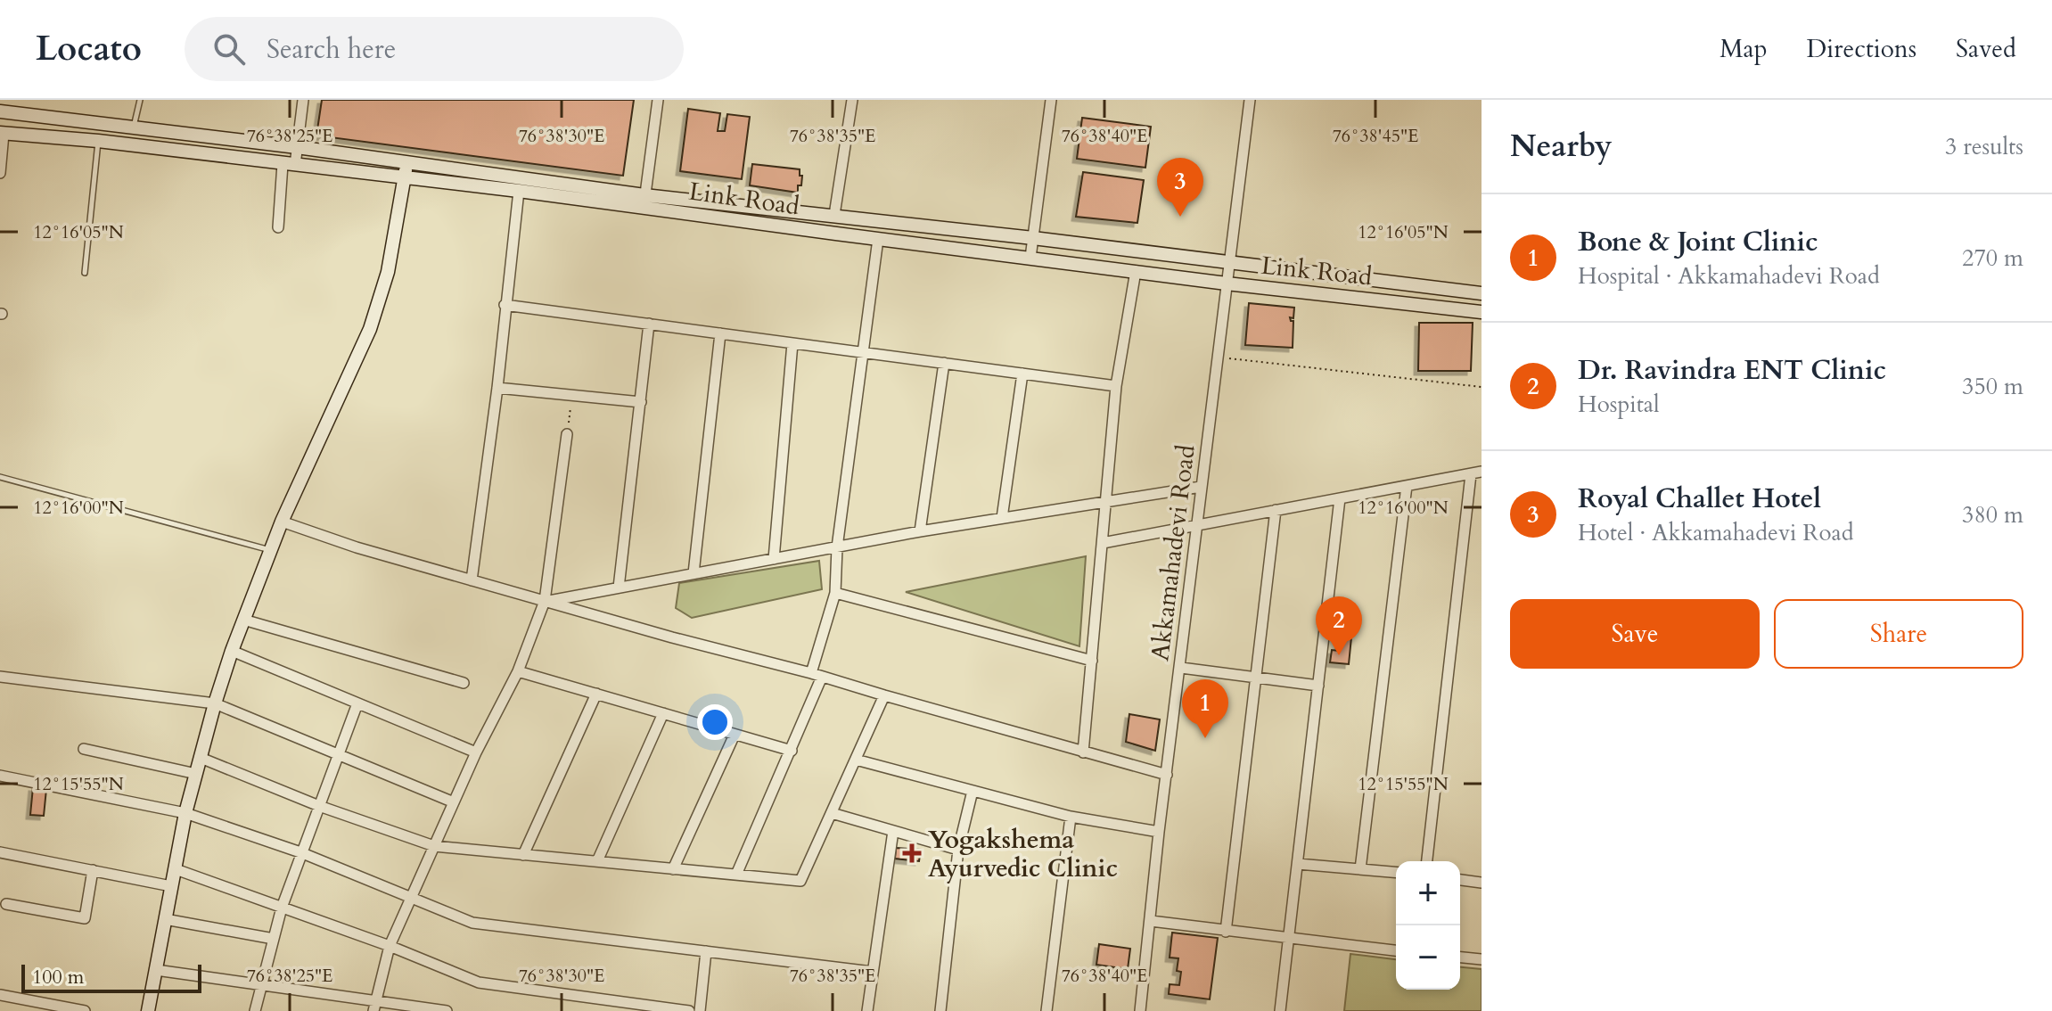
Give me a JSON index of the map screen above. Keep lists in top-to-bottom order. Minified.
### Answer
{"streets":{"main road":["Link Road"],"street":["Akkamahadevi Road"]},"crossings":[["Link Road","Akkamahadevi Road"]],"places":{"health":["Yogakshema Ayurvedic Clinic"]},"scale_bar":"100 m","page":{"header":"Locato","search":"Search here","nav":["Map","Directions","Saved"],"heading":["Nearby","3 results"],"pins":["3","2","1"],"list":[{"mark":"1","name":"Bone & Joint Clinic","note":"Hospital · Akkamahadevi Road","value":"270 m"},{"mark":"2","name":"Dr. Ravindra ENT Clinic","note":"Hospital","value":"350 m"},{"mark":"3","name":"Royal Challet Hotel","note":"Hotel · Akkamahadevi Road","value":"380 m"}],"buttons":["Save","Share"],"map_buttons":["+","−"],"scale":"100 m"},"coordinates":["76°38'25\"E","76°38'30\"E","76°38'35\"E","76°38'40\"E","76°38'45\"E","12°16'05\"N","12°16'00\"N","12°15'55\"N"]}
